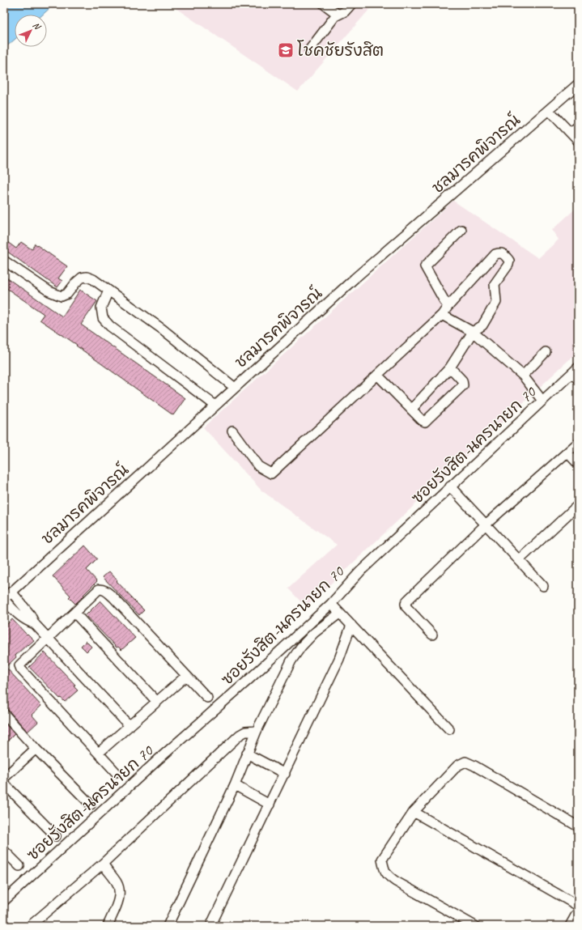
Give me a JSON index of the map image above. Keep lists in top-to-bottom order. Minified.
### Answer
{"streets":{"street":["ชลมารคพิจารณ์","ซอยรังสิต-นครนายก 70"]},"places":{"school or university":["โชคชัยรังสิต"]},"north":"top right"}
